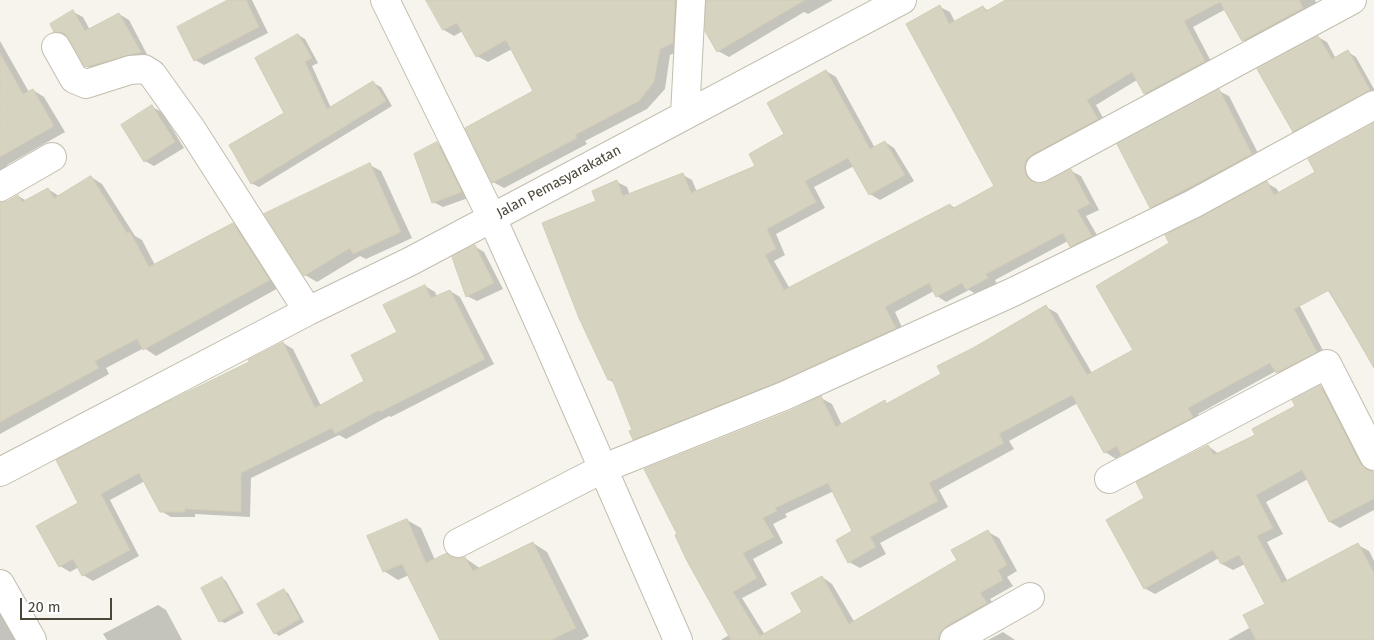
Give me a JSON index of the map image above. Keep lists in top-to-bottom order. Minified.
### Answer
{"streets":{"street":["Jalan Pemasyarakatan"]},"scale_bar":"20 m"}
